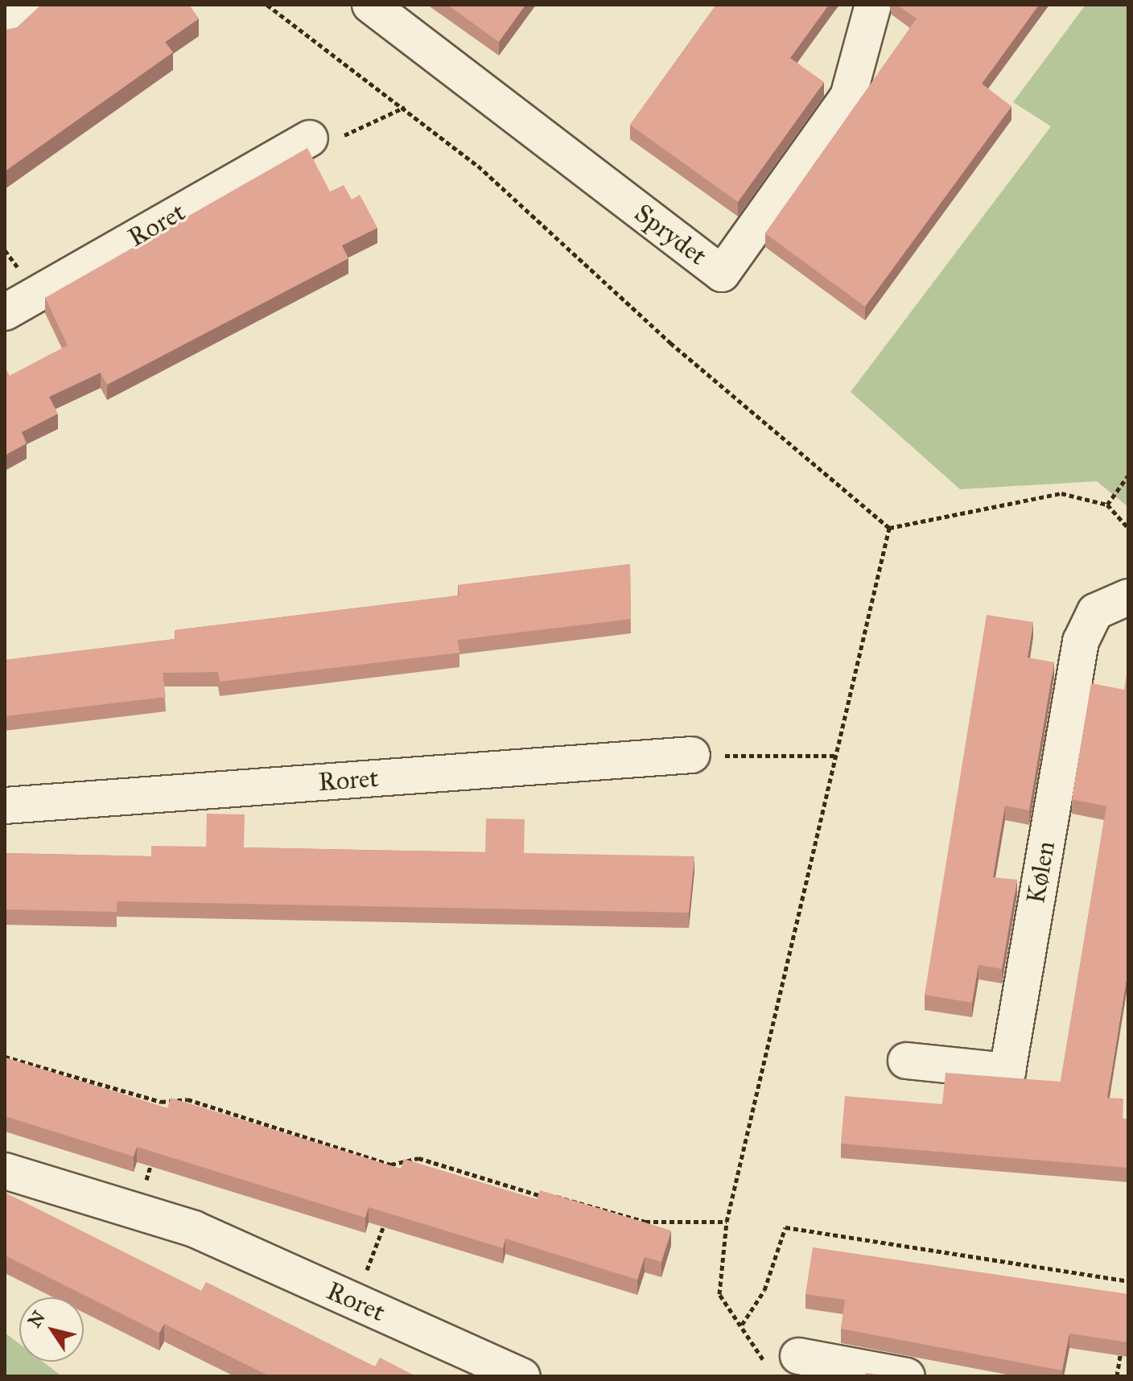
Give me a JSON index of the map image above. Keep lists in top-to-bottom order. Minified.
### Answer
{"streets":{"street":["Roret","Sprydet","Kølen"]},"north":"top left"}
